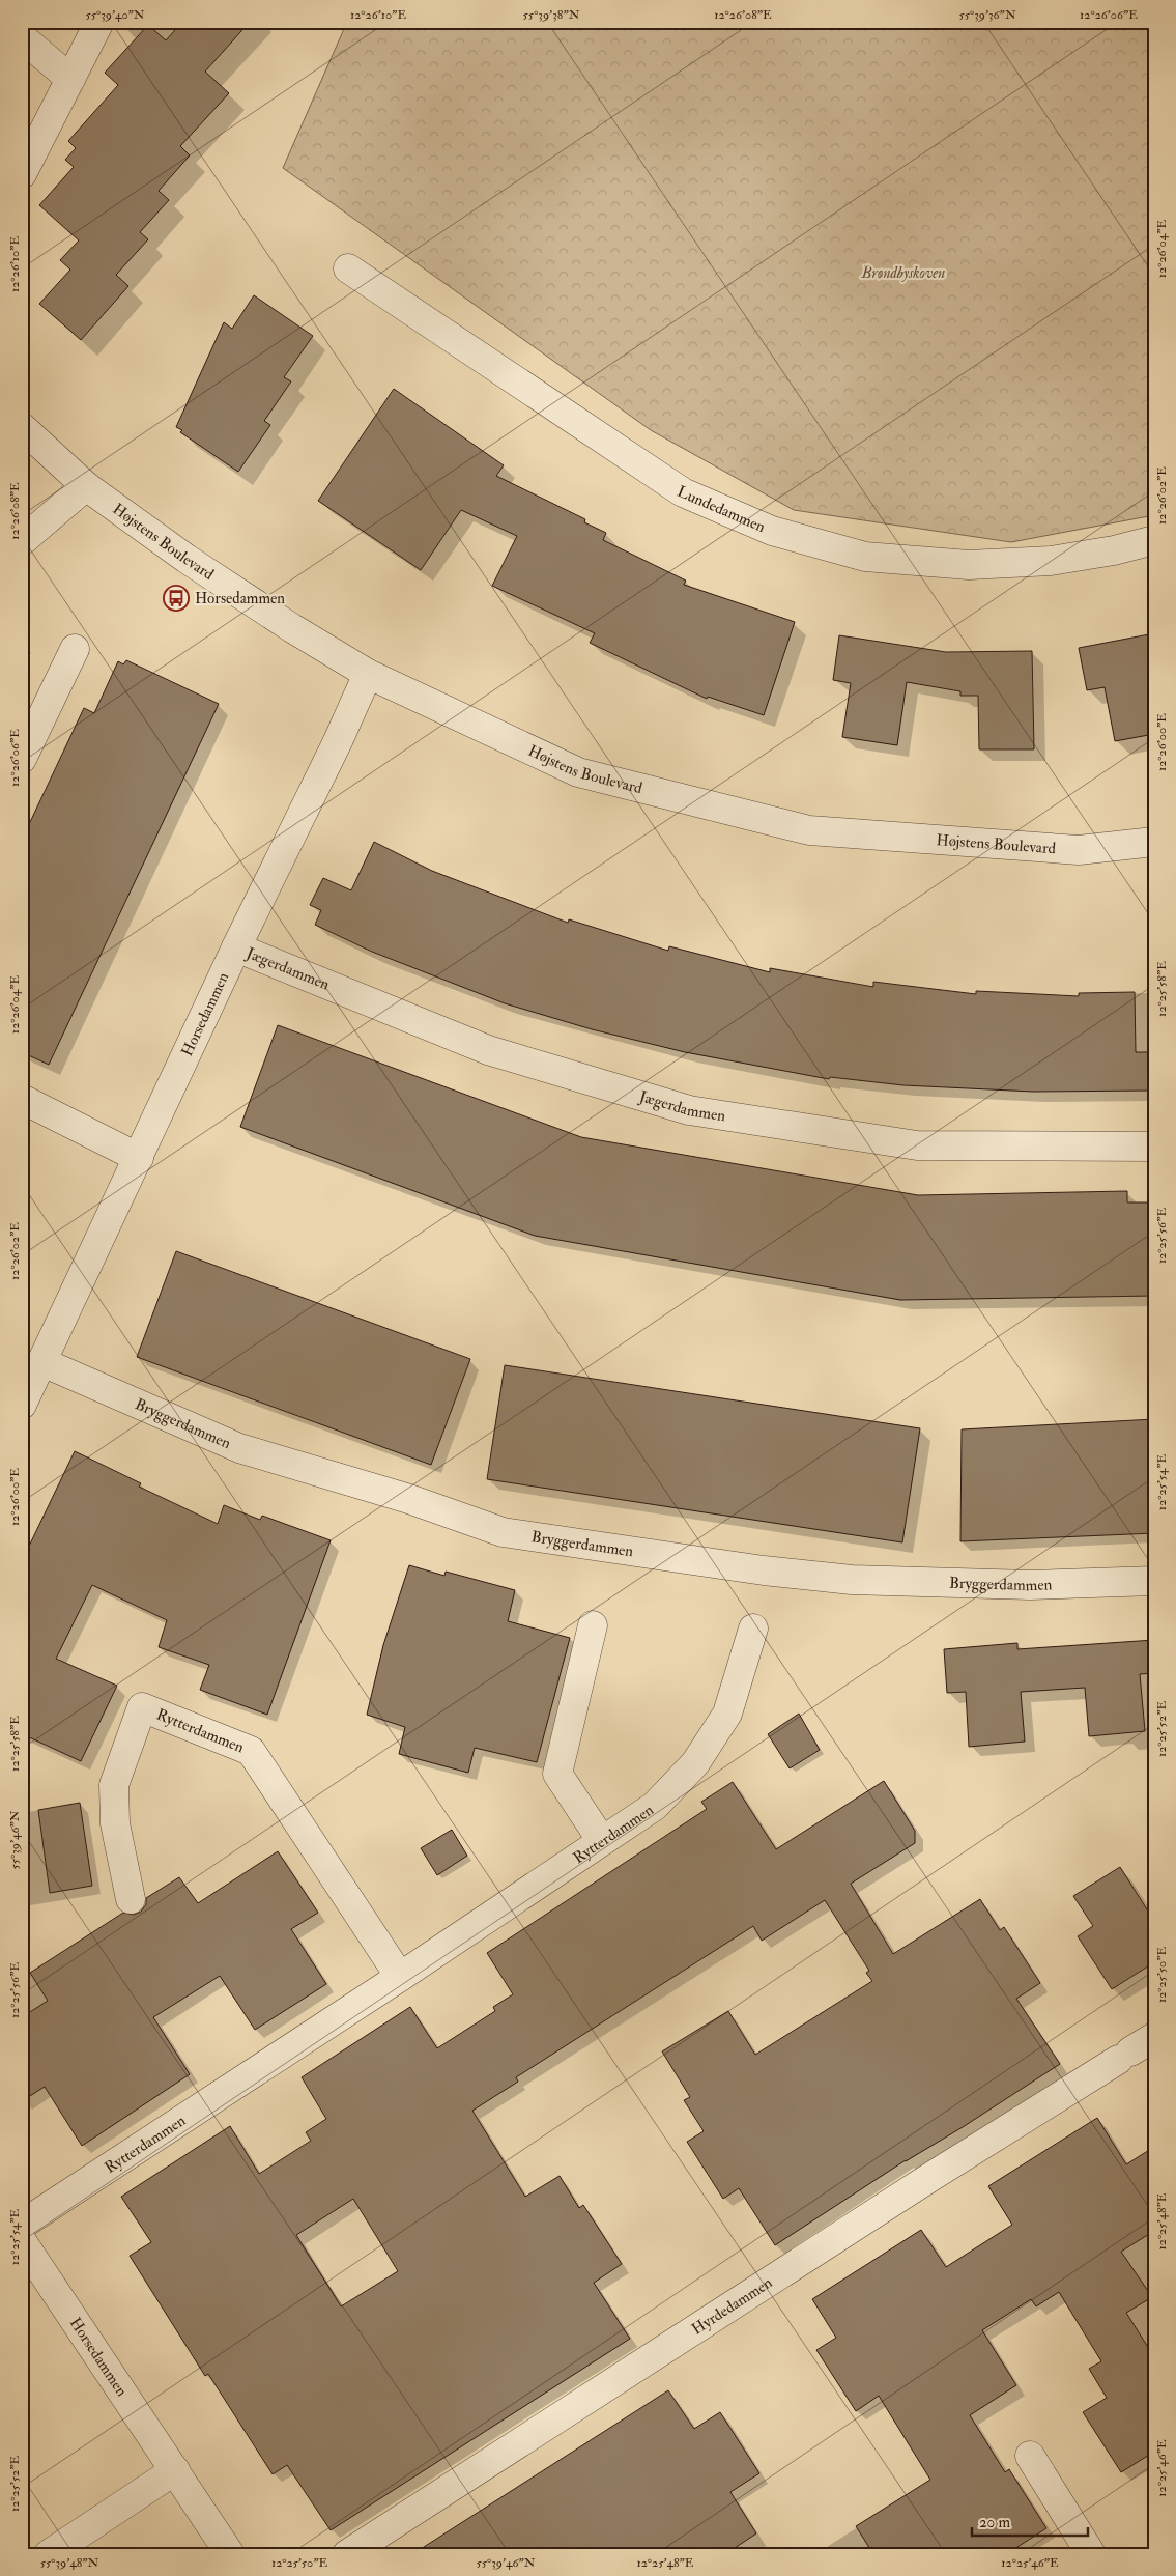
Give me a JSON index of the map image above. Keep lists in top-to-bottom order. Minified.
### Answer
{"streets":{"street":["Lundedammen","Højstens Boulevard","Jægerdammen","Horsedammen","Bryggerdammen","Rytterdammen","Hyrdedammen"]},"crossings":[["Højstens Boulevard","Horsedammen"],["Jægerdammen","Horsedammen"],["Horsedammen","Bryggerdammen"]],"parks":["Brøndbyskoven"],"places":{"bus stop":["Horsedammen"]},"scale_bar":"20 m","coordinates":["55°39'40\"N","12°26'10\"E","55°39'38\"N","12°26'08\"E","55°39'36\"N","12°26'06\"E","12°26'04\"E","12°26'02\"E","12°26'00\"E","12°25'58\"E","12°25'56\"E","12°25'54\"E","12°25'52\"E","55°39'46\"N","12°25'50\"E","12°25'48\"E","12°25'46\"E","55°39'48\"N"]}
